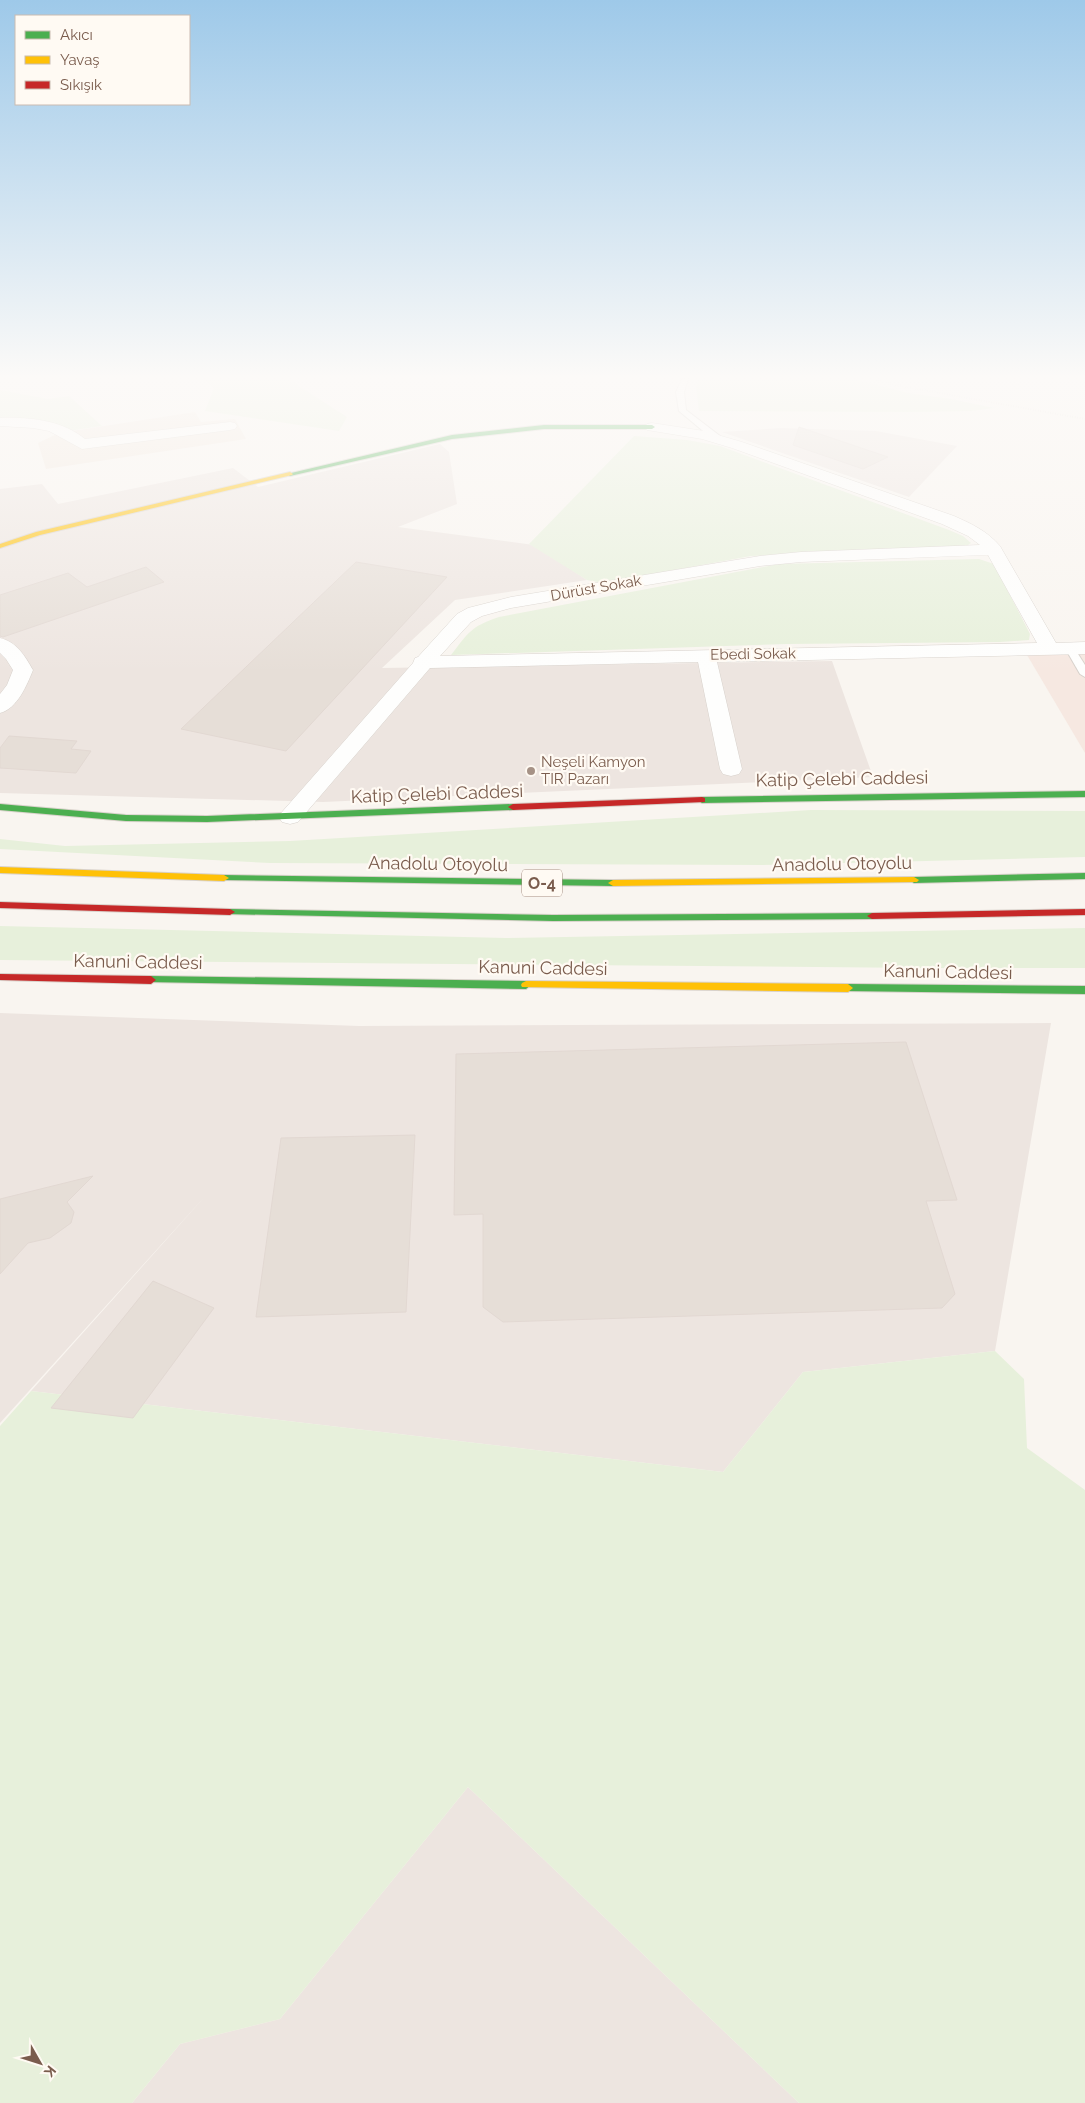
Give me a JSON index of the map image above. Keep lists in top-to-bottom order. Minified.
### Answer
{"streets":{"main road":["Katip Çelebi Caddesi","Anadolu Otoyolu","O-4","Kanuni Caddesi"],"street":["Dürüst Sokak","Ebedi Sokak"]},"crossings":[["Dürüst Sokak","Ebedi Sokak"],["Dürüst Sokak","Katip Çelebi Caddesi"]],"places":["Neşeli Kamyon TIR Pazarı"],"legend":["Akıcı","Yavaş","Sıkışık"],"north":"bottom right"}
